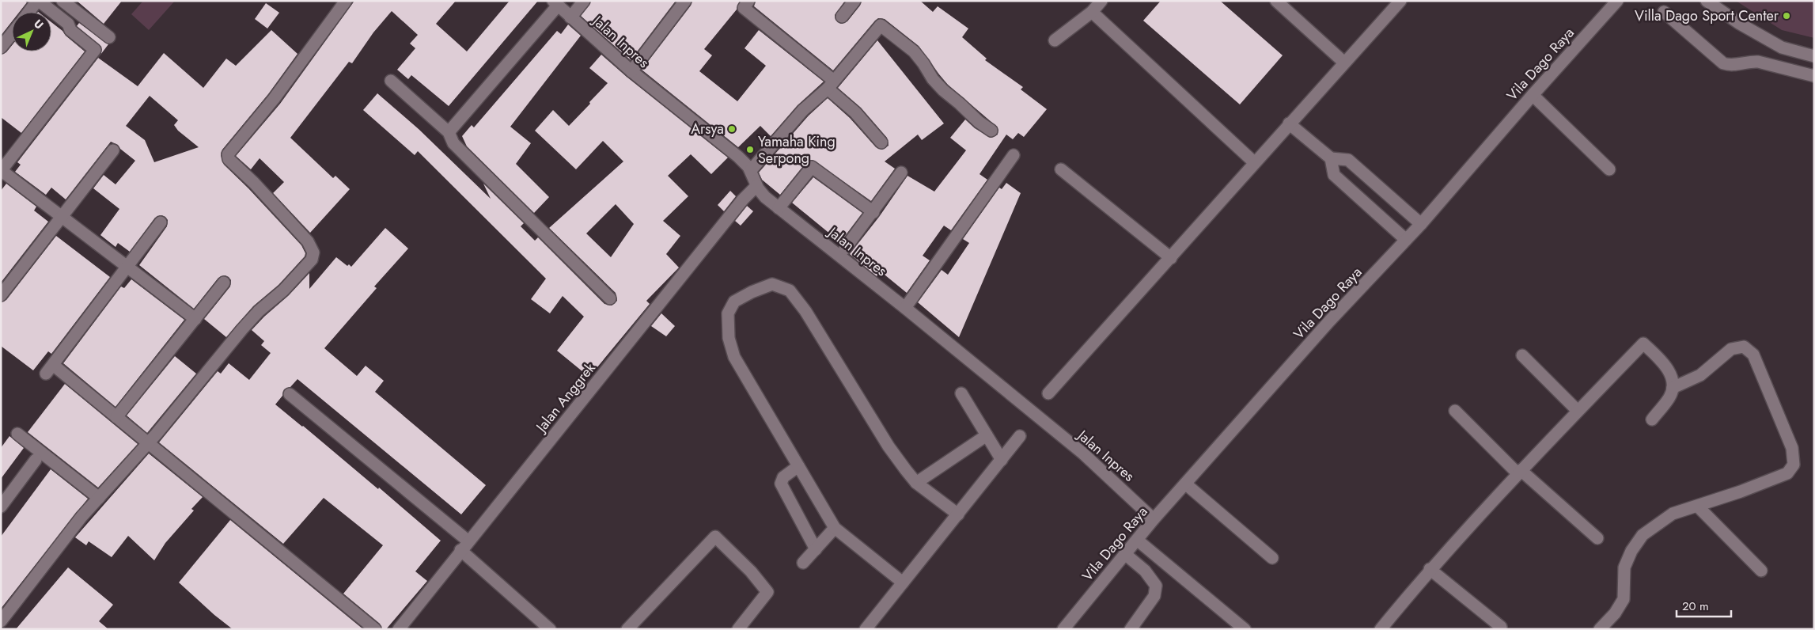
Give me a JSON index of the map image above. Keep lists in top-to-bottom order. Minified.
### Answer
{"streets":{"street":["Jalan Inpres","Vila Dago Raya","Jalan Anggrek"]},"crossings":[["Jalan Inpres","Vila Dago Raya"],["Jalan Inpres","Jalan Anggrek"]],"places":["Villa Dago Sport Center","Arsya","Yamaha King Serpong"],"scale_bar":"20 m","north":"top right"}
